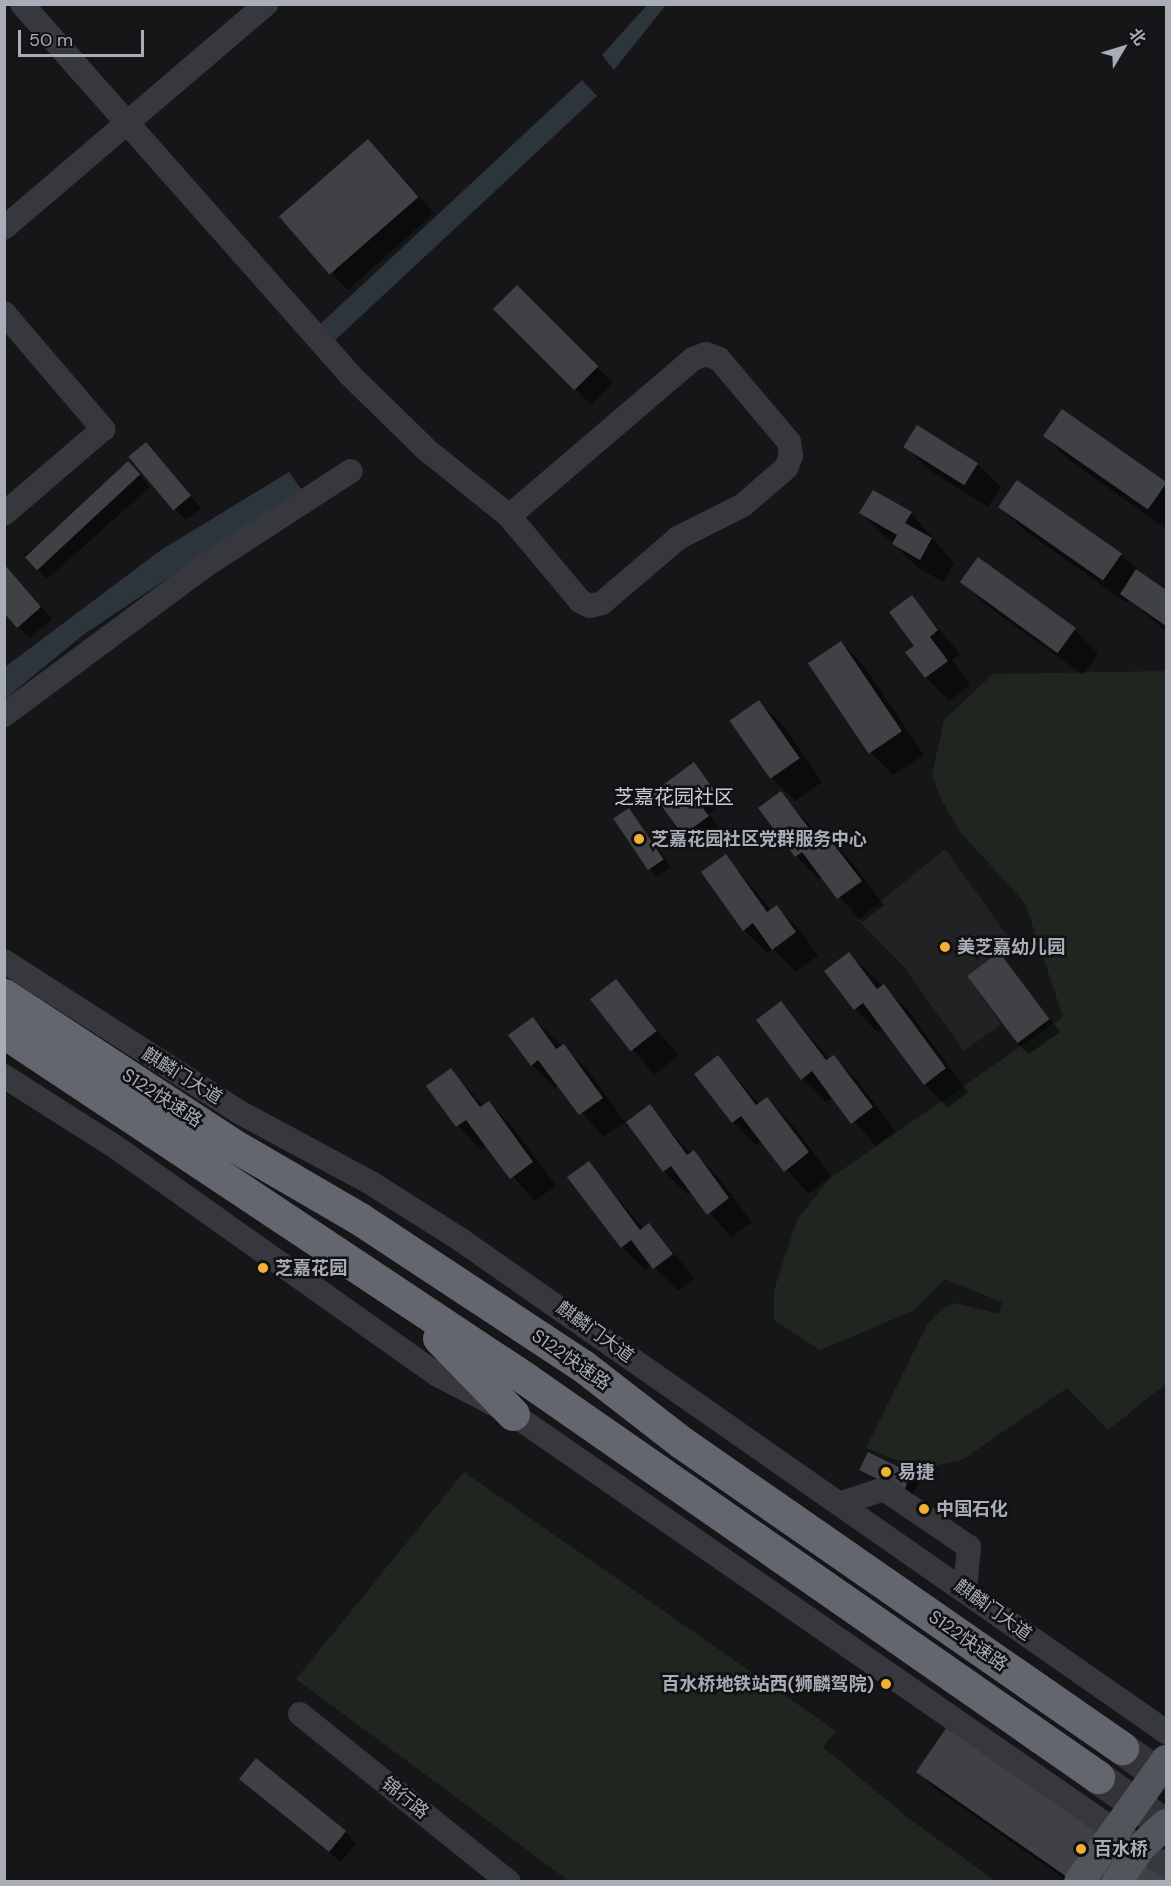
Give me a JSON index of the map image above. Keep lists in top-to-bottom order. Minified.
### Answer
{"streets":{"highway":["S122快速路"],"street":["麒麟门大道","锦行路"]},"districts":["芝嘉花园社区"],"places":["芝嘉花园社区党群服务中心","美芝嘉幼儿园","芝嘉花园","易捷","中国石化","百水桥地铁站西(狮麟驾院)","百水桥"],"scale_bar":"50 m","north":"top right"}
